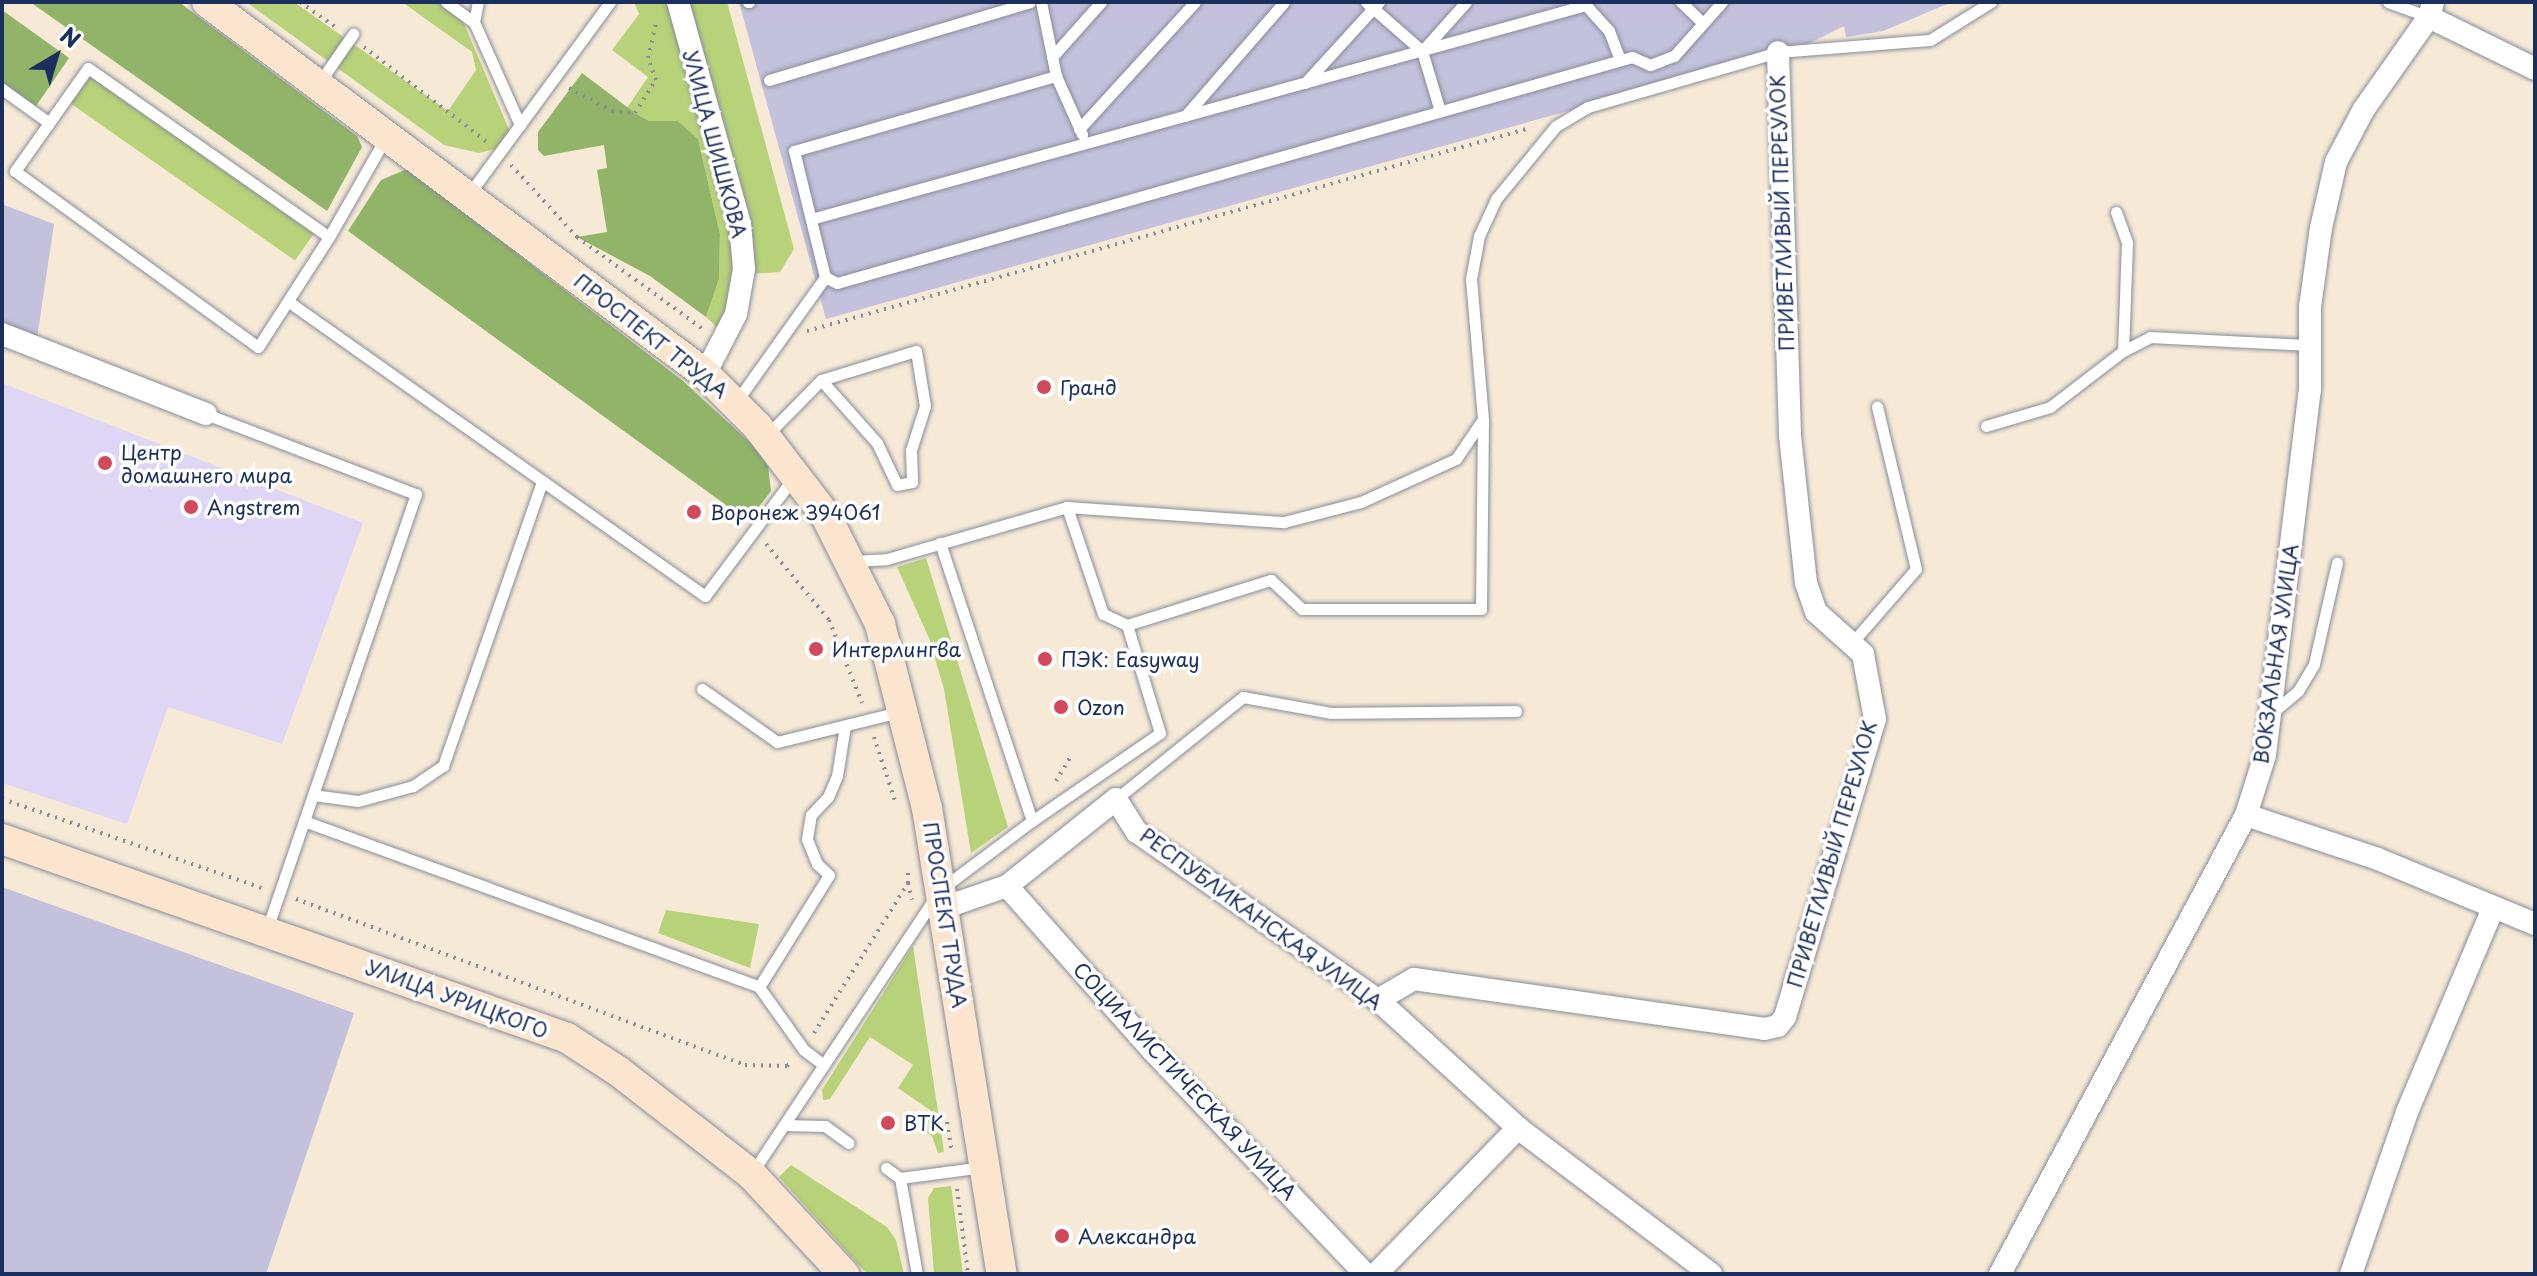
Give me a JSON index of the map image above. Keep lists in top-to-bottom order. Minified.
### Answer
{"streets":{"main road":["ПРОСПЕКТ ТРУДА","УЛИЦА УРИЦКОГО"],"street":["УЛИЦА ШИШКОВА","ПРИВЕТЛИВЫЙ ПЕРЕУЛОК","ВОКЗАЛЬНАЯ УЛИЦА","РЕСПУБЛИКАНСКАЯ УЛИЦА","СОЦИАЛИСТИЧЕСКАЯ УЛИЦА"]},"crossings":[["УЛИЦА ШИШКОВА","ПРОСПЕКТ ТРУДА"],["ПРИВЕТЛИВЫЙ ПЕРЕУЛОК","РЕСПУБЛИКАНСКАЯ УЛИЦА"]],"places":["Гранд","Центр домашнего мира","Angstrem","Воронеж 394061","Интерлингва","ПЭК: Easyway","Ozon","ВТК","Александра"],"north":"top right"}
